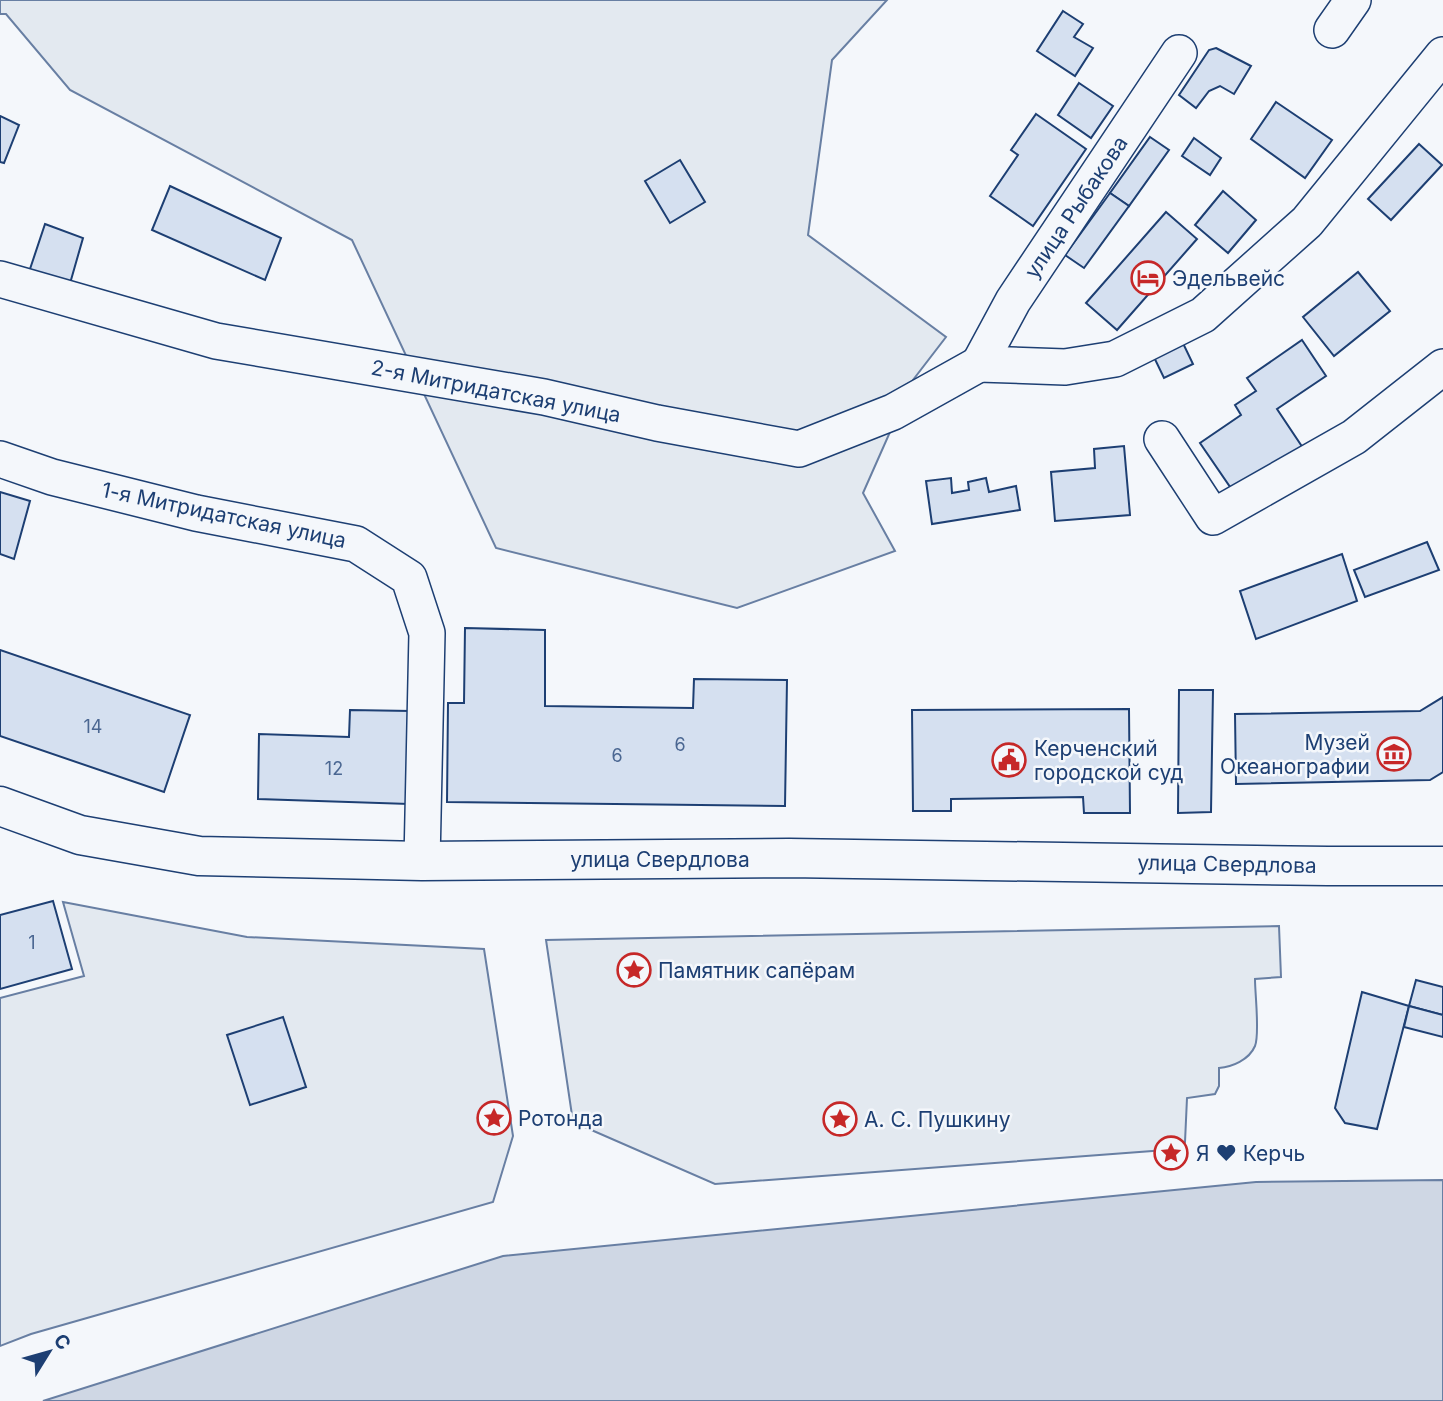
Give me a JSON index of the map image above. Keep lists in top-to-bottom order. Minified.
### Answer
{"streets":{"main road":["улица Свердлова"],"lane":["улица Рыбакова","2-я Митридатская улица","1-я Митридатская улица"]},"crossings":[["улица Рыбакова","2-я Митридатская улица"],["1-я Митридатская улица","улица Свердлова"]],"places":{"hotel":["Эдельвейс"],"museum":["Музей Океанографии"],"public building":["Керченский городской суд"],"place":["Памятник сапёрам","Ротонда","А. С. Пушкину","Я ❤ Керчь"]},"house_numbers":["14","6","6","12","1"],"north":"top right"}
